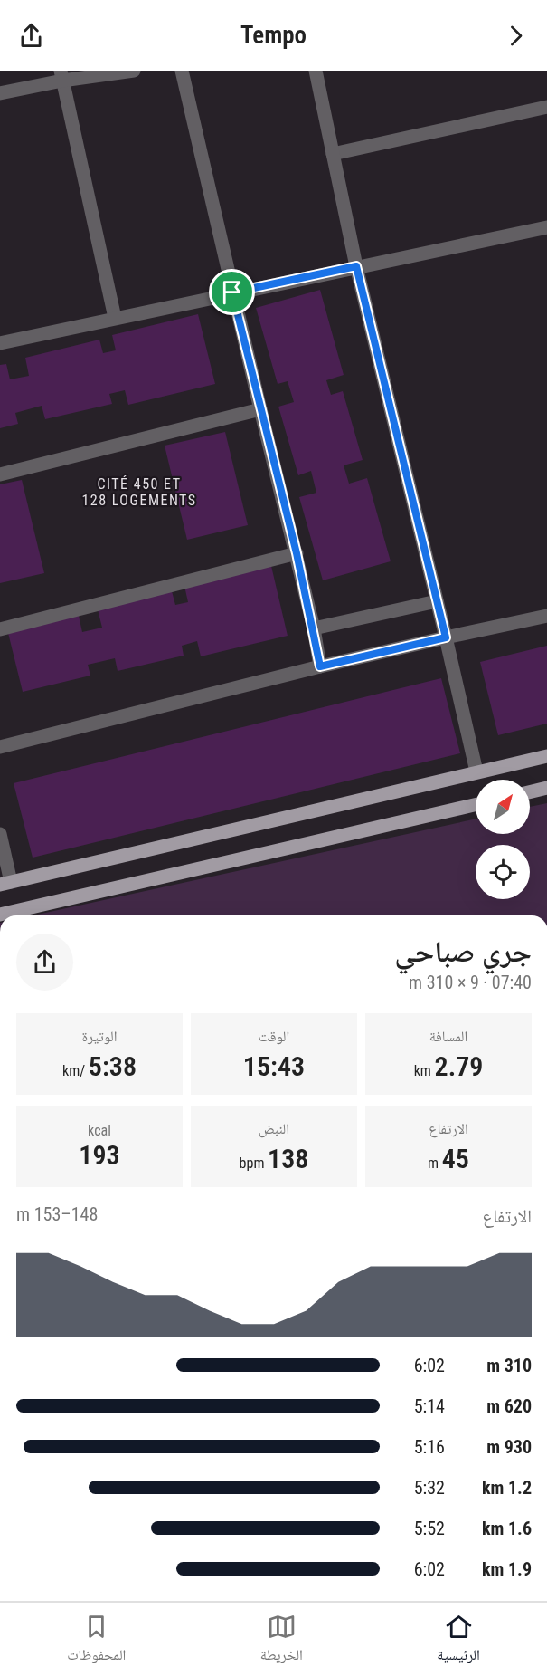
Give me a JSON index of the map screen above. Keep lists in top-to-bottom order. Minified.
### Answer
{"districts":["CITÉ 450 ET 128 LOGEMENTS"],"north":"top right","page":{"header":"Tempo","heading":["جري صباحي","07:40 · 9 × 310 m"],"stats":[["المسافة","2.79 km"],["الوقت","15:43"],["الوتيرة","5:38 /km"],["الارتفاع","45 m"],["النبض","138 bpm"],["kcal","193"]],"chart":["الارتفاع","148–153 m"],"list":[{"name":"310 m","note":"6:02"},{"name":"620 m","note":"5:14"},{"name":"930 m","note":"5:16"},{"name":"1.2 km","note":"5:32"},{"name":"1.6 km","note":"5:52"},{"name":"1.9 km","note":"6:02"}],"tabs":["الرئيسية","الخريطة","المحفوظات"]}}
